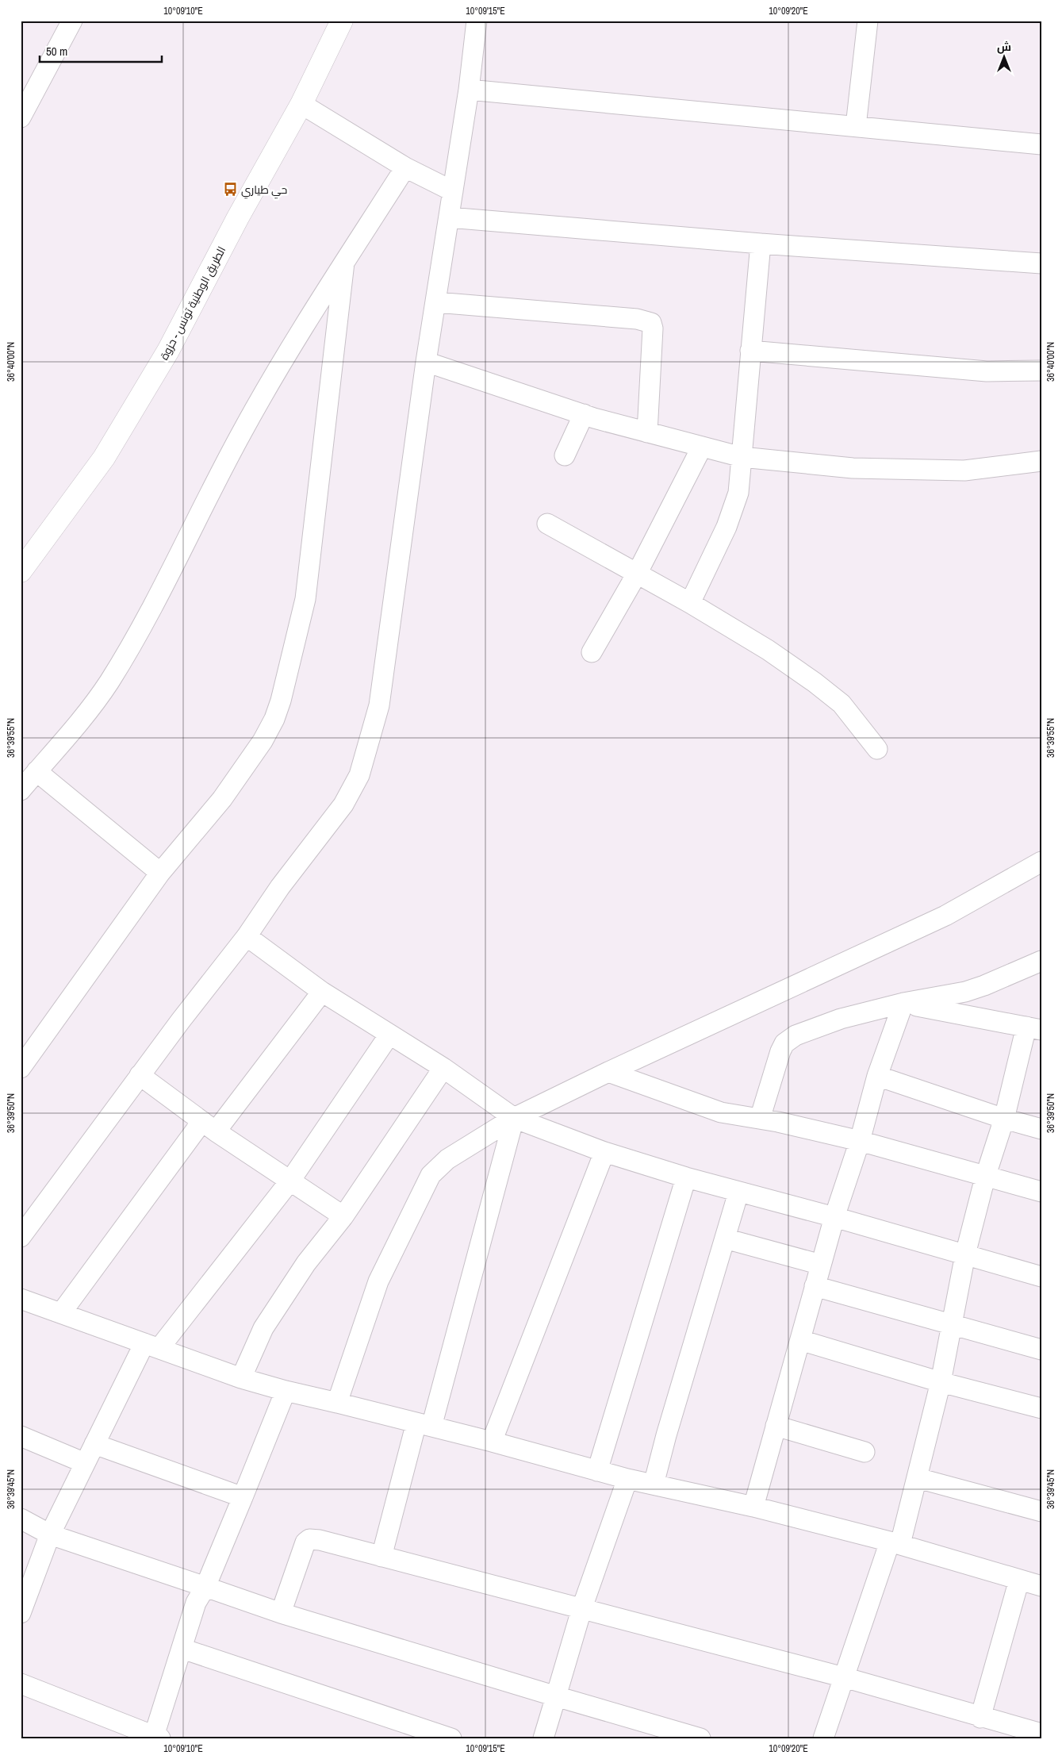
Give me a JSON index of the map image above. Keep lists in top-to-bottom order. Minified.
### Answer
{"streets":{"main road":["الطريق الوطنية تونس - حزوة"]},"places":{"bus stop":["حي طياري"]},"scale_bar":"50 m","north":"top","coordinates":["10°09'10\"E","10°09'15\"E","10°09'20\"E","36°40'00\"N","36°39'55\"N","36°39'50\"N","36°39'45\"N"]}
